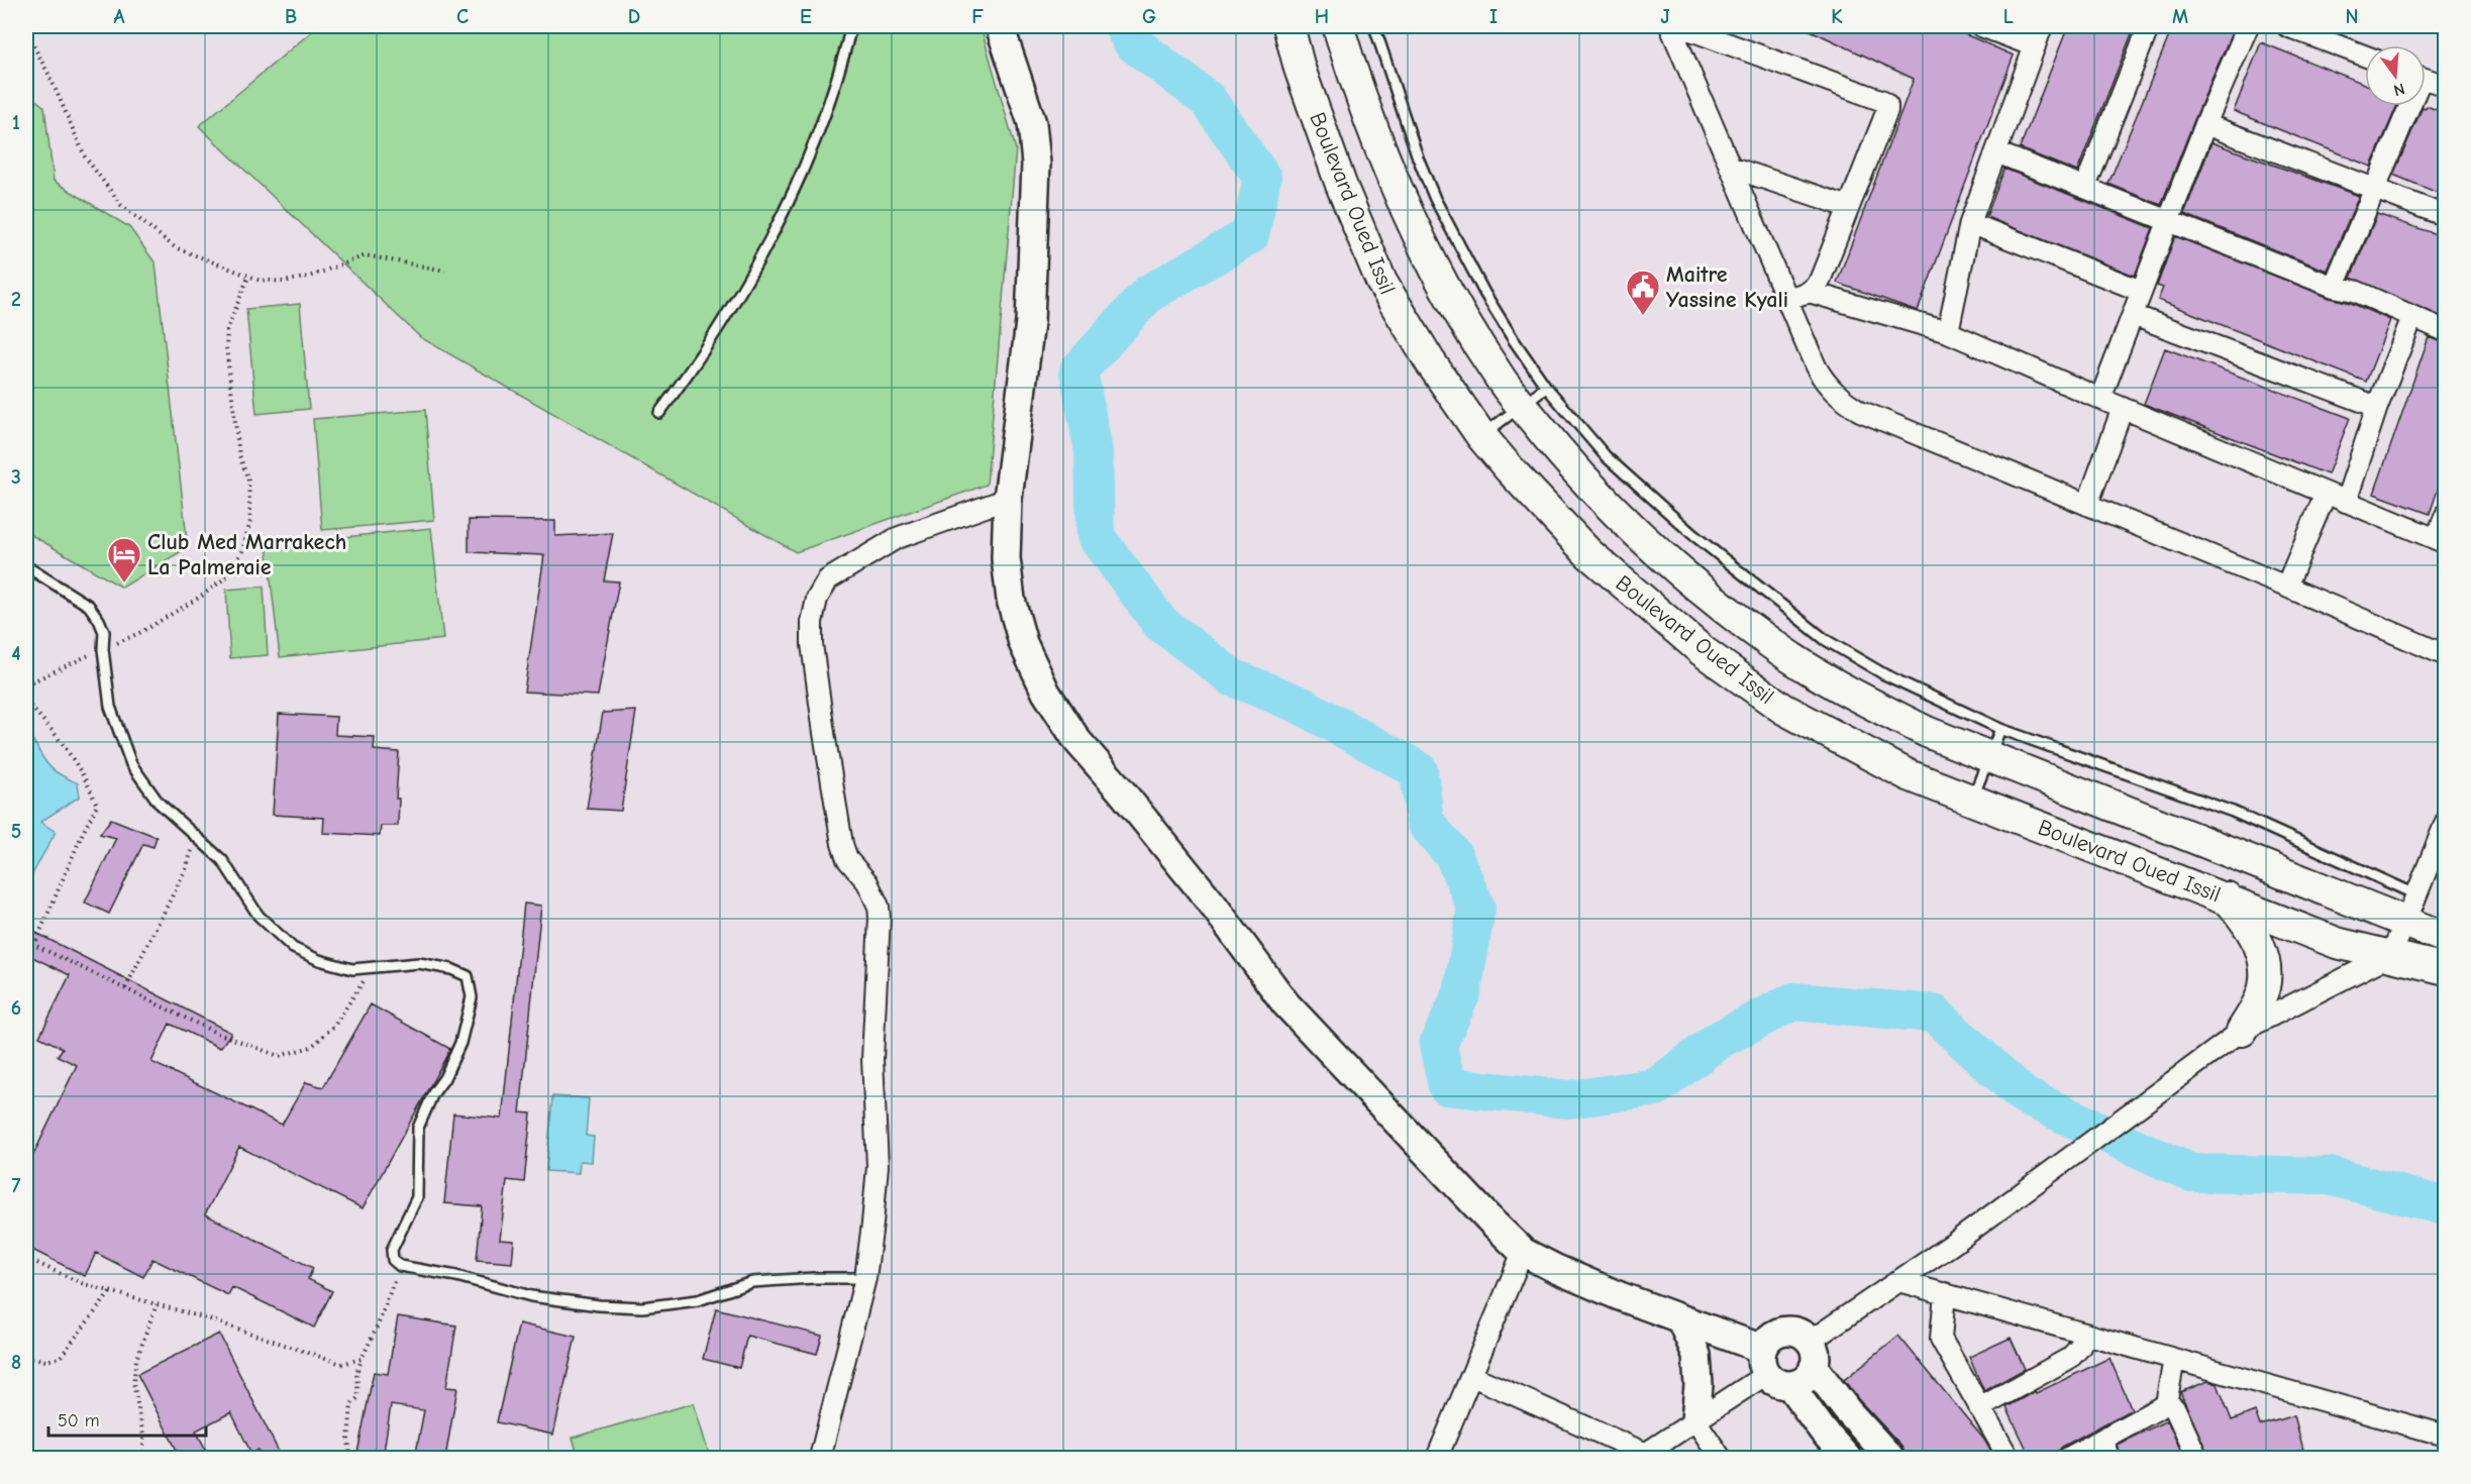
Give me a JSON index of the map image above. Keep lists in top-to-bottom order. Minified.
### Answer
{"streets":{"main road":["Boulevard Oued Issil"]},"places":{"public building":["Maitre Yassine Kyali"],"hotel":["Club Med Marrakech La Palmeraie"]},"scale_bar":"50 m","north":"bottom","grid":{"columns":["A","B","C","D","E","F","G","H","I","J","K","L","M","N"],"rows":["1","2","3","4","5","6","7","8"]}}
